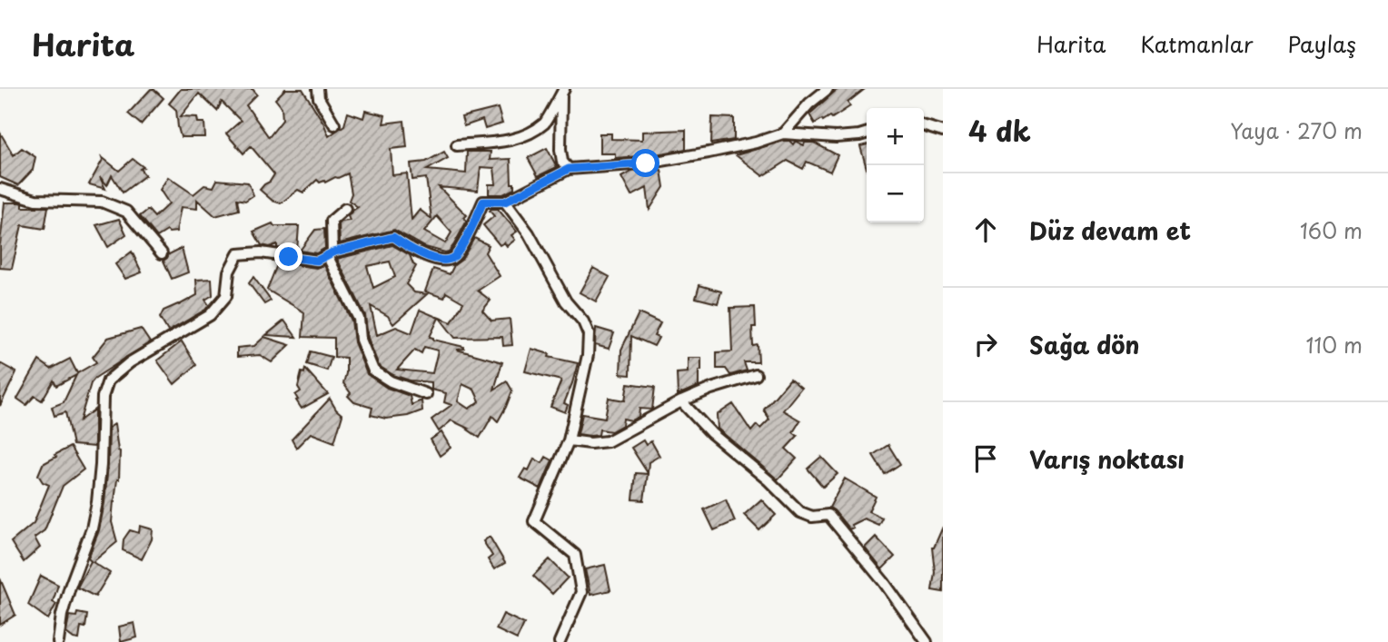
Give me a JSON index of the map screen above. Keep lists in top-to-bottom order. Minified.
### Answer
{"page":{"header":"Harita","nav":["Harita","Katmanlar","Paylaş"],"heading":["4 dk","Yaya · 270 m"],"map_buttons":["+","−"],"list":[["Düz devam et","160 m"],["Sağa dön","110 m"],"Varış noktası"]}}
